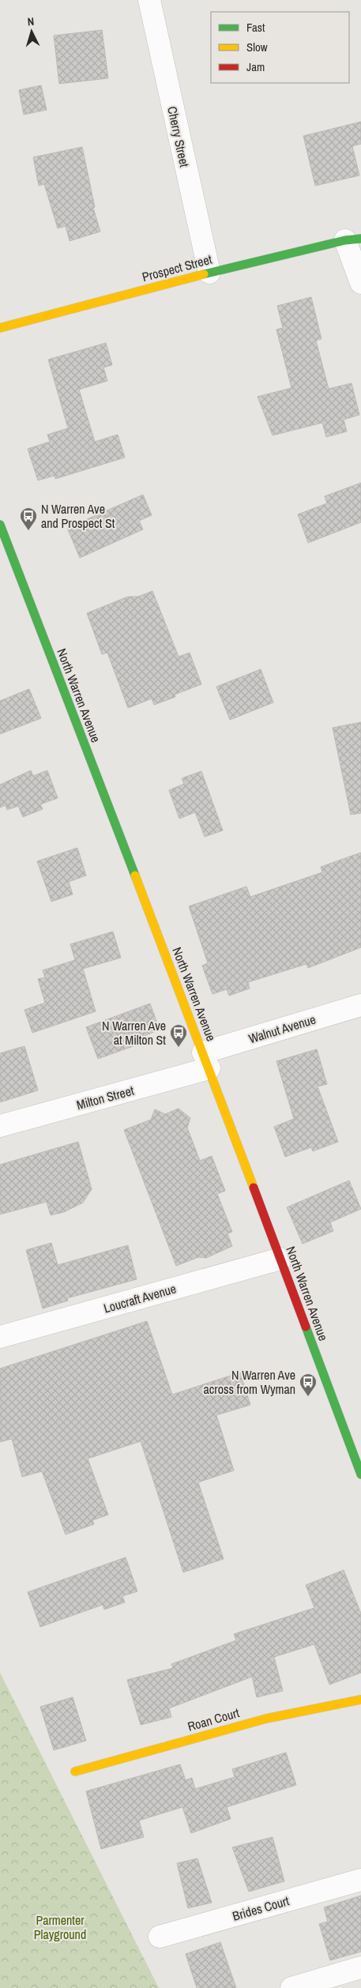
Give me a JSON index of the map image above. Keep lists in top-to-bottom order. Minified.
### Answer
{"streets":{"street":["Cherry Street","Prospect Street","North Warren Avenue","Walnut Avenue","Milton Street","Loucraft Avenue","Roan Court","Brides Court"]},"crossings":[["Cherry Street","Prospect Street"],["North Warren Avenue","Walnut Avenue"],["North Warren Avenue","Milton Street"],["North Warren Avenue","Loucraft Avenue"],["Walnut Avenue","Milton Street"]],"parks":["Parmenter Playground"],"places":{"bus stop":["N Warren Ave and Prospect St","N Warren Ave at Milton St","N Warren Ave across from Wyman"]},"legend":["Fast","Slow","Jam"],"north":"top"}
